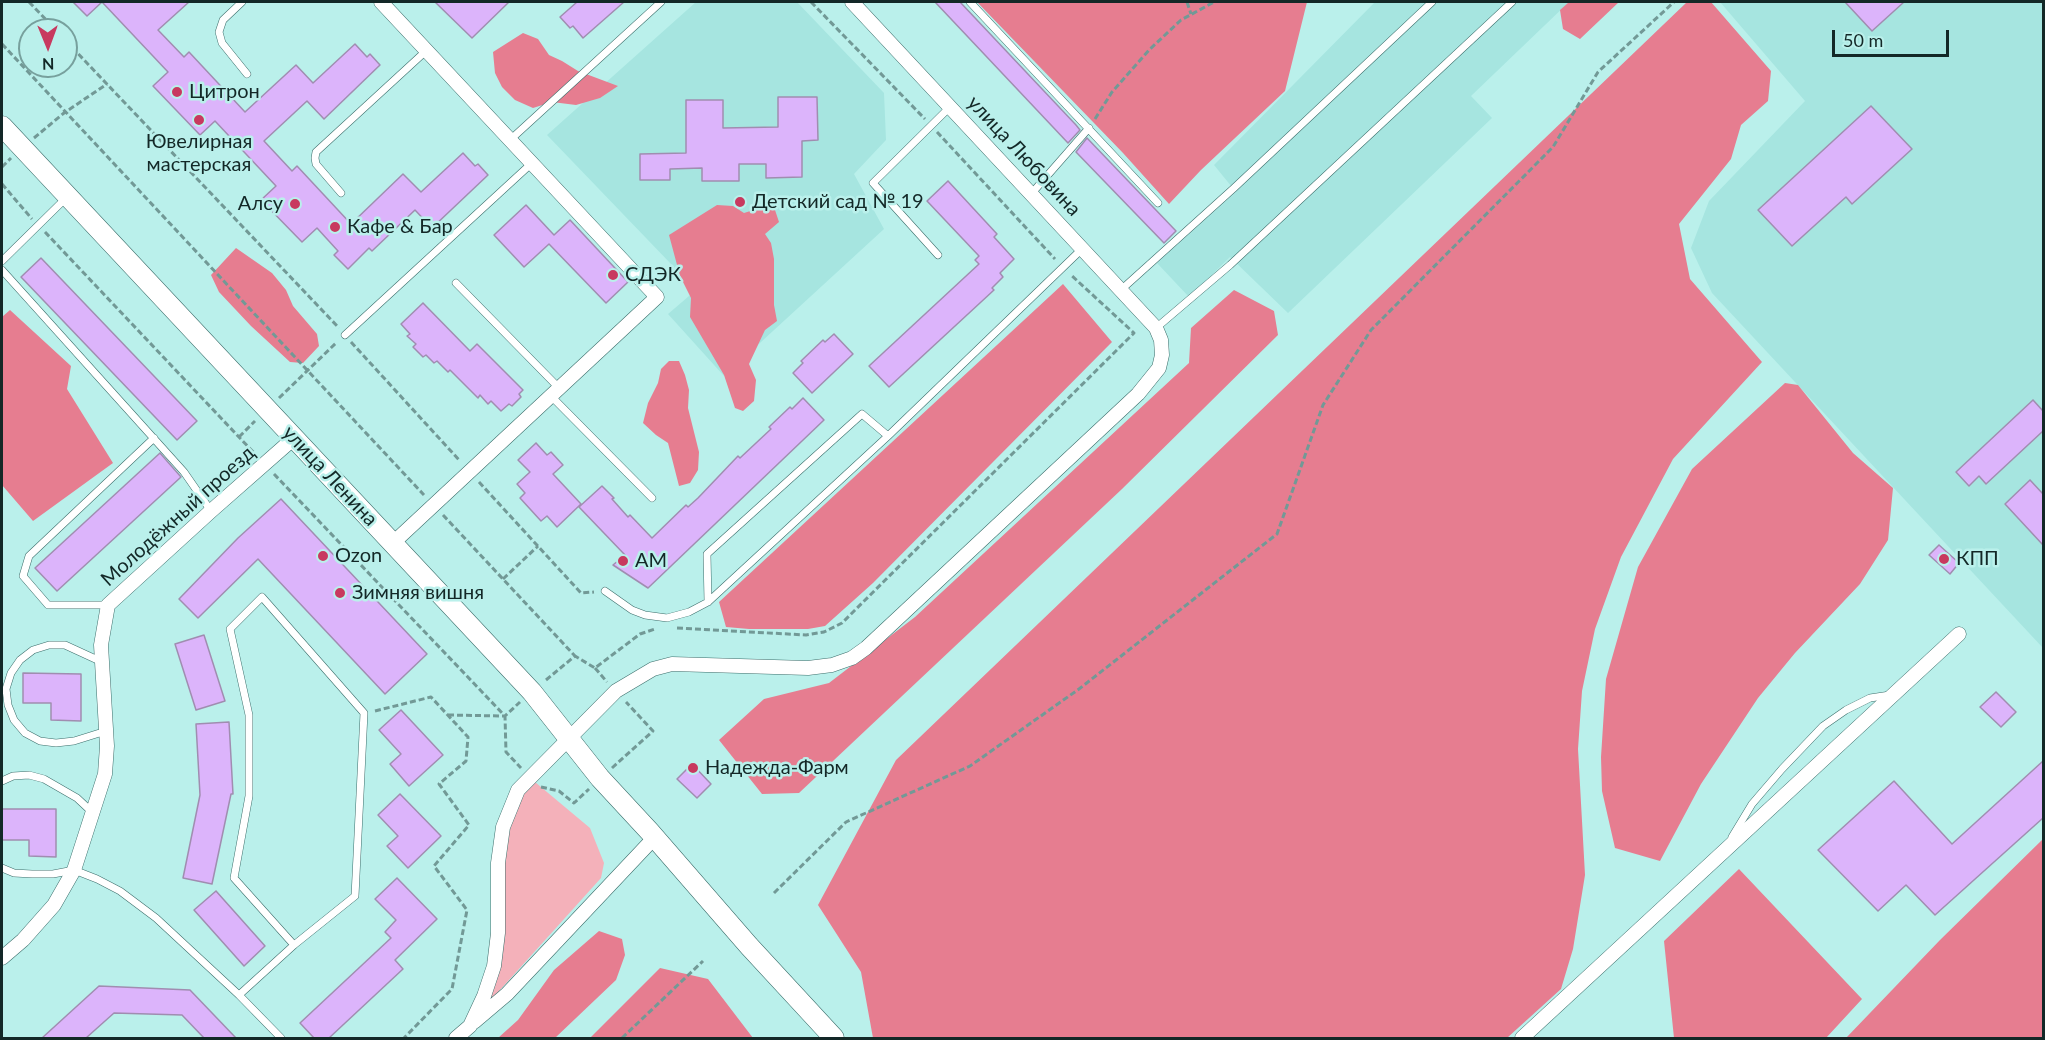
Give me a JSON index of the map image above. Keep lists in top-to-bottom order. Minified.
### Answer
{"streets":{"main road":["улица Ленина"],"street":["улица Любовина","Молодёжный проезд"]},"crossings":[["улица Ленина","Молодёжный проезд"]],"places":["Цитрон","Ювелирная мастерская","Детский сад № 19","Алсу","Кафе & Бар","СДЭК","Ozon","КПП","АМ","Зимняя вишня","Надежда-Фарм"],"scale_bar":"50 m","north":"bottom"}
